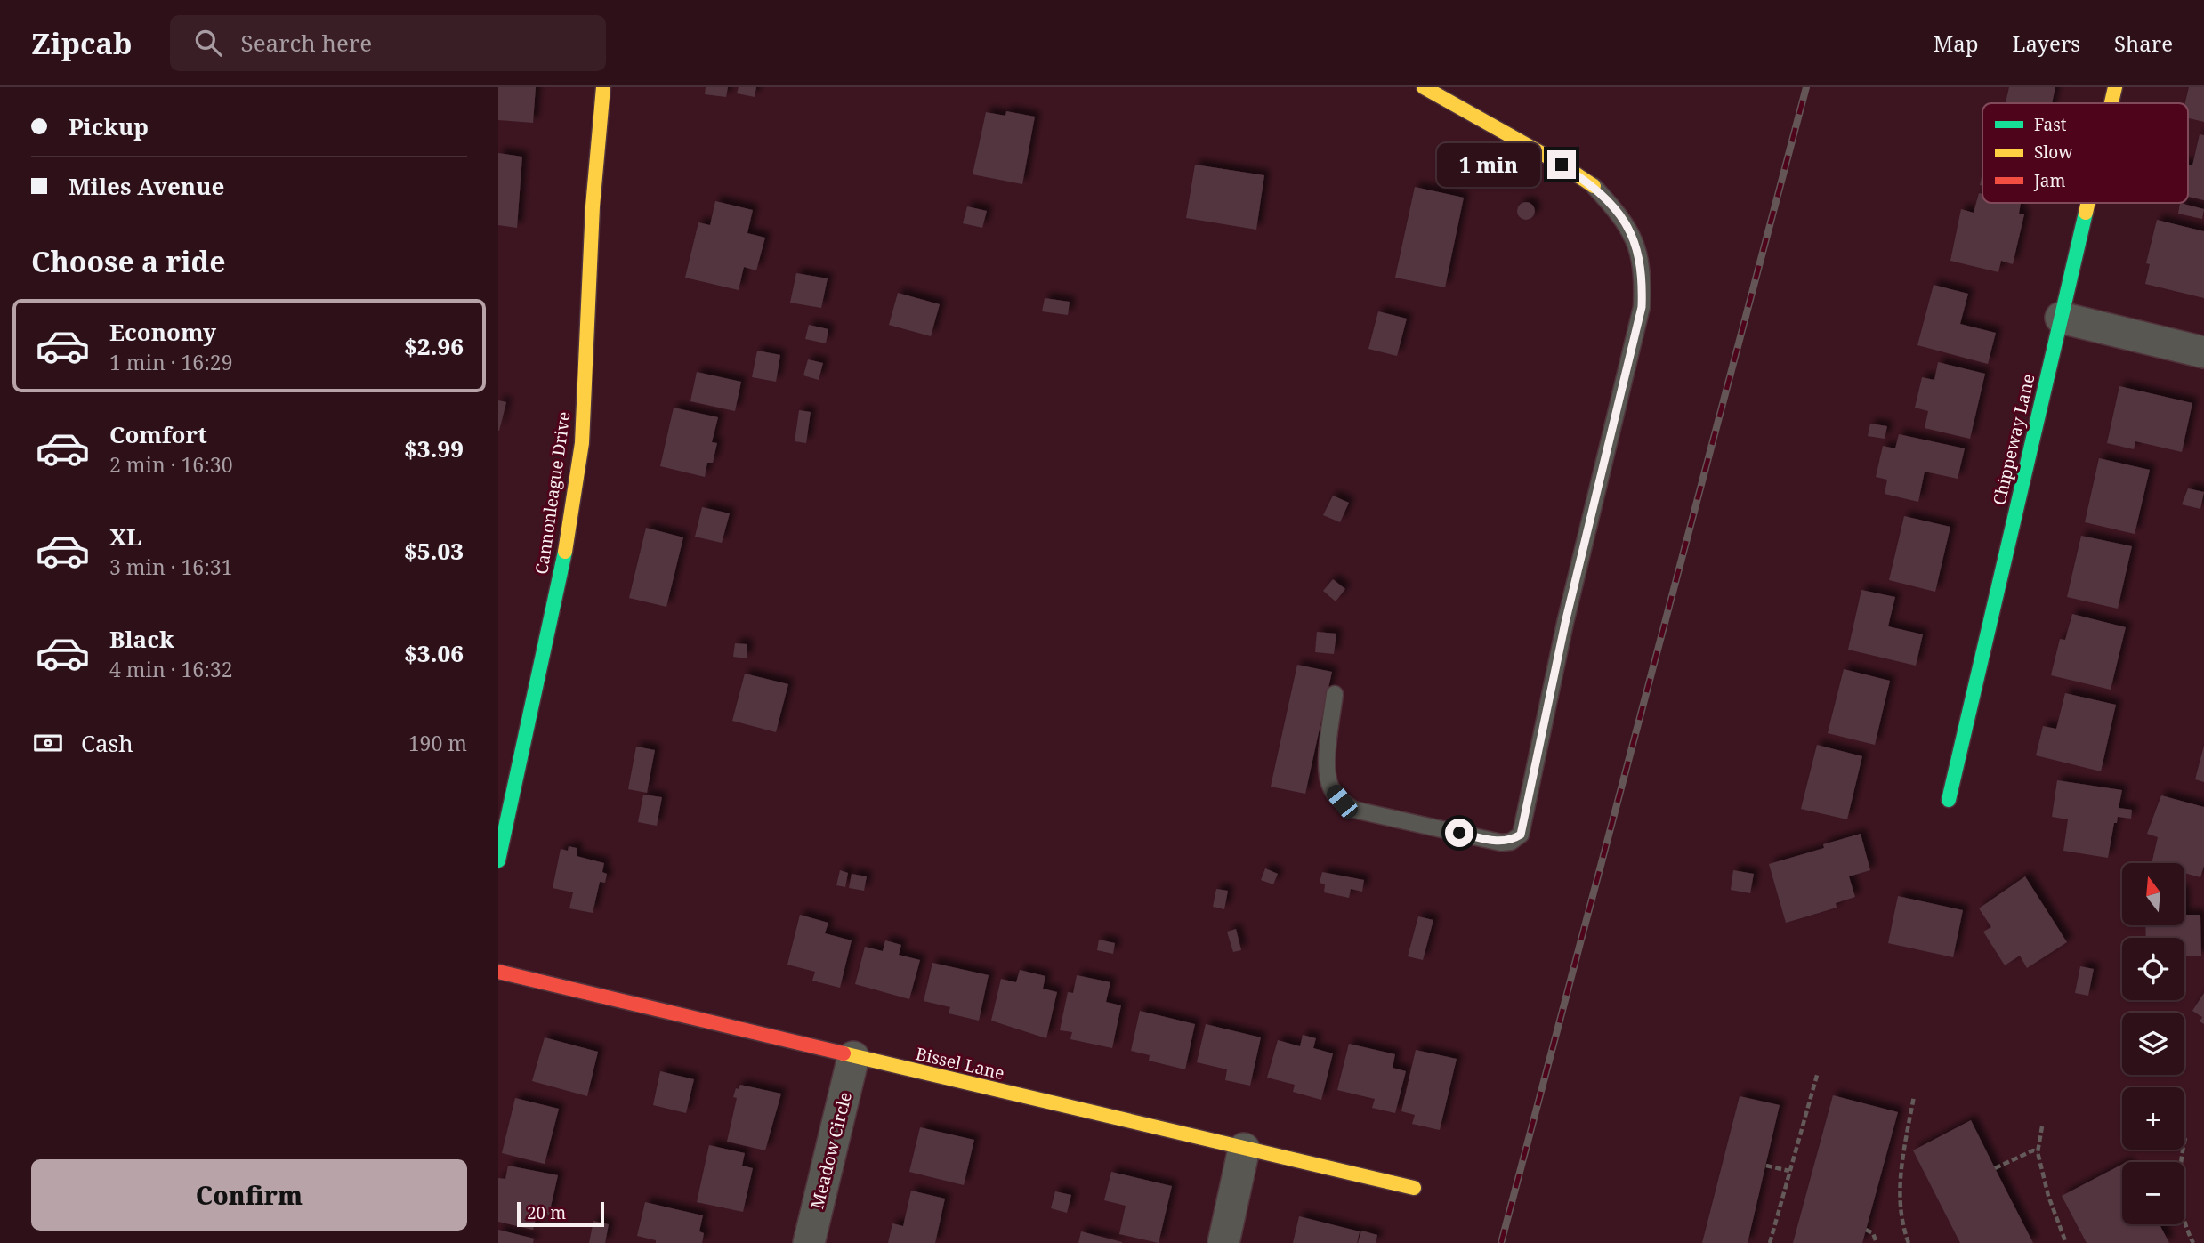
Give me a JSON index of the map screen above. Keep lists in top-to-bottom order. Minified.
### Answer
{"streets":{"street":["Chippeway Lane","Cannonleague Drive","Bissel Lane","Meadow Circle"]},"crossings":[["Bissel Lane","Meadow Circle"]],"legend":["Fast","Slow","Jam"],"scale_bar":"20 m","north":"top","page":{"header":"Zipcab","search":"Search here","nav":["Map","Layers","Share"],"banner":["Pickup","Miles Avenue"],"bubble":"1 min","heading":"Choose a ride","list":[{"name":"Economy","note":"1 min · 16:29","value":"$2.96"},{"name":"Comfort","note":"2 min · 16:30","value":"$3.99"},{"name":"XL","note":"3 min · 16:31","value":"$5.03"},{"name":"Black","note":"4 min · 16:32","value":"$3.06"}],"pay":["Cash","190 m"],"map_buttons":["+","−"],"buttons":"Confirm","scale":"20 m"}}
